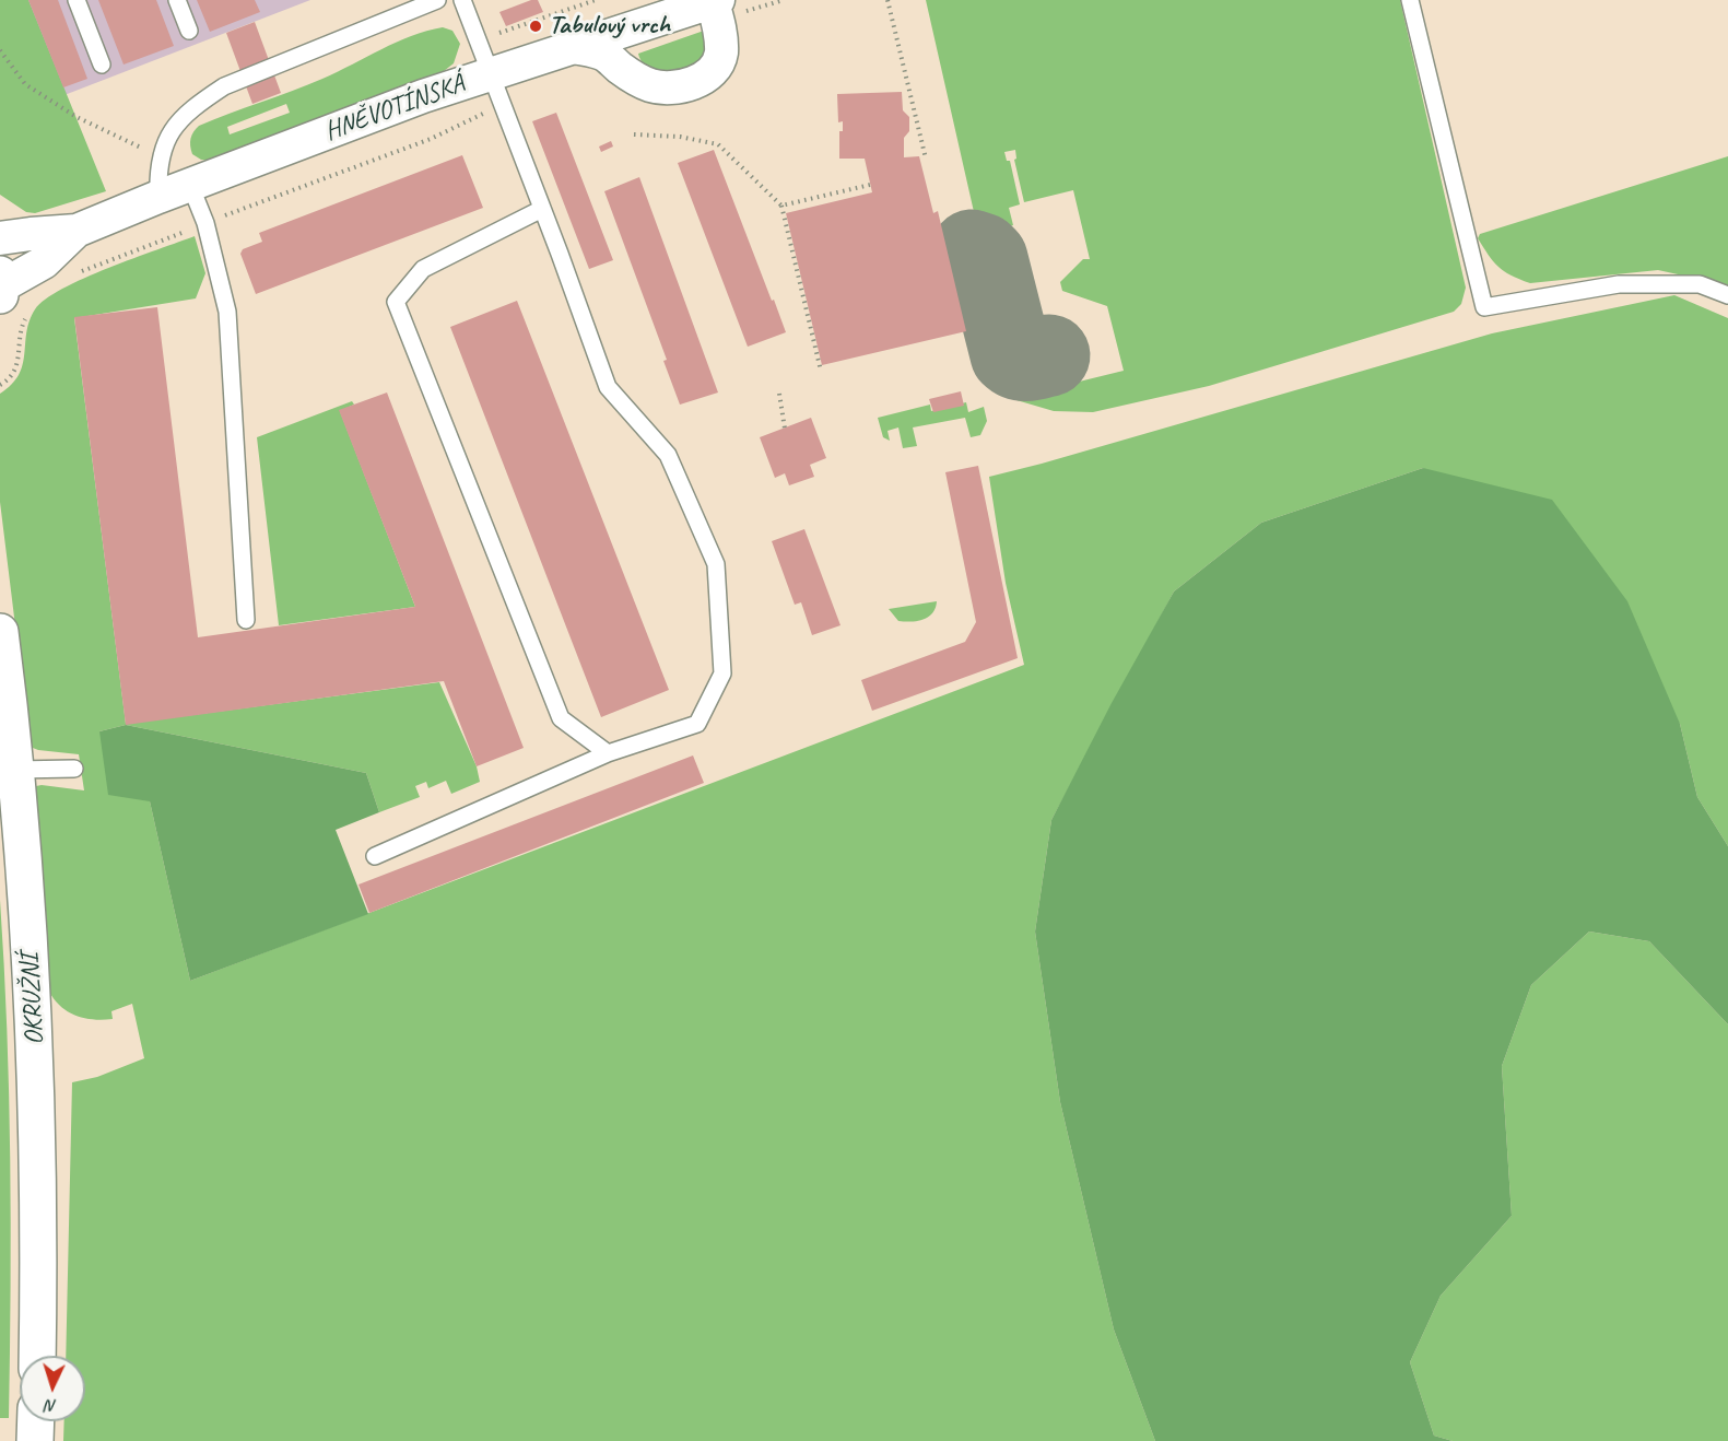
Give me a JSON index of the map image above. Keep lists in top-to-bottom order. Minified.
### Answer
{"streets":{"street":["HNĚVOTÍNSKÁ","OKRUŽNÍ"]},"places":["Tabulový vrch"],"north":"bottom"}
